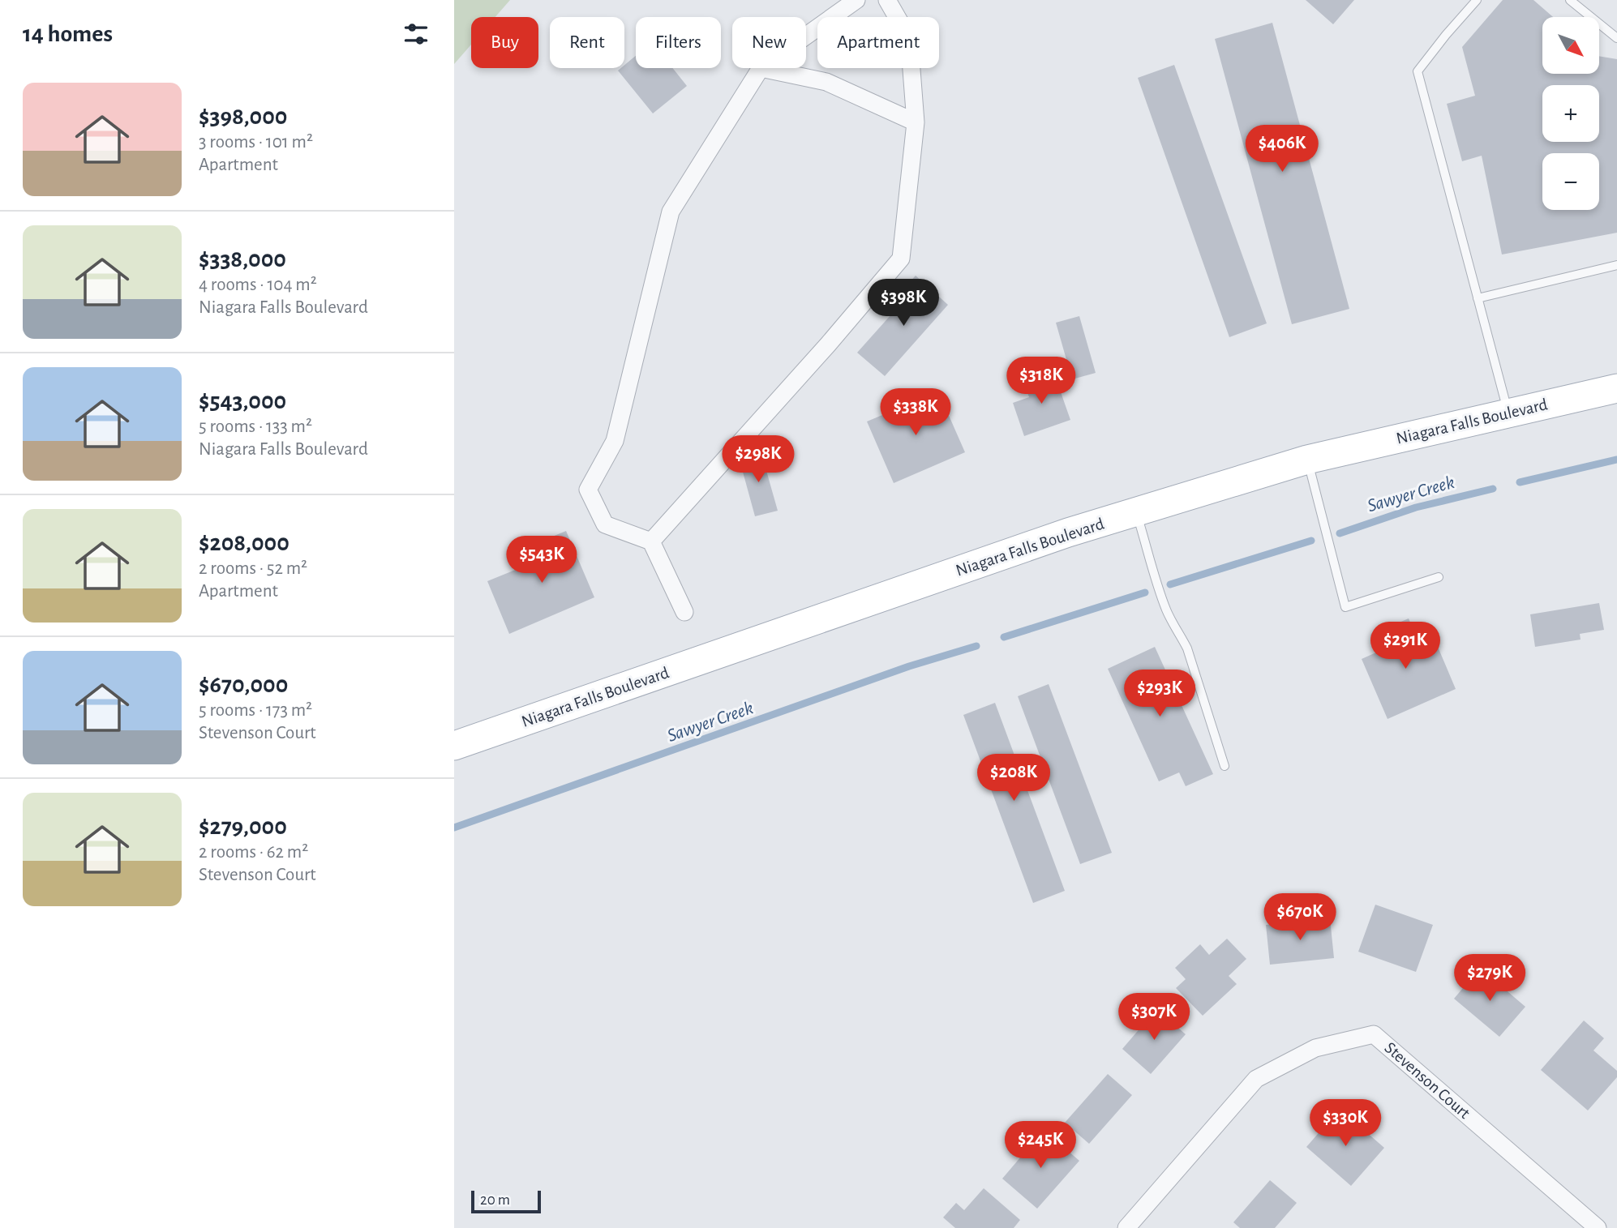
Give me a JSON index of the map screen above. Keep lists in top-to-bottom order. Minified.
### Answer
{"streets":{"main road":["Niagara Falls Boulevard"],"street":["Stevenson Court"]},"water":["Sawyer Creek"],"scale_bar":"20 m","north":"bottom right","page":{"heading":"14 homes","map_buttons":["+","−"],"chip":["Buy","Rent","Filters","New","Apartment"],"list":[{"name":"$398,000","note":"3 rooms · 101 m² · Apartment"},{"name":"$338,000","note":"4 rooms · 104 m² · Niagara Falls Boulevard"},{"name":"$543,000","note":"5 rooms · 133 m² · Niagara Falls Boulevard"},{"name":"$208,000","note":"2 rooms · 52 m² · Apartment"},{"name":"$670,000","note":"5 rooms · 173 m² · Stevenson Court"},{"name":"$279,000","note":"2 rooms · 62 m² · Stevenson Court"}],"price":["$406K","$398K","$318K","$338K","$298K","$543K","$291K","$293K","$208K","$670K","$279K","$307K","$330K","$245K"],"scale":"20 m"}}
